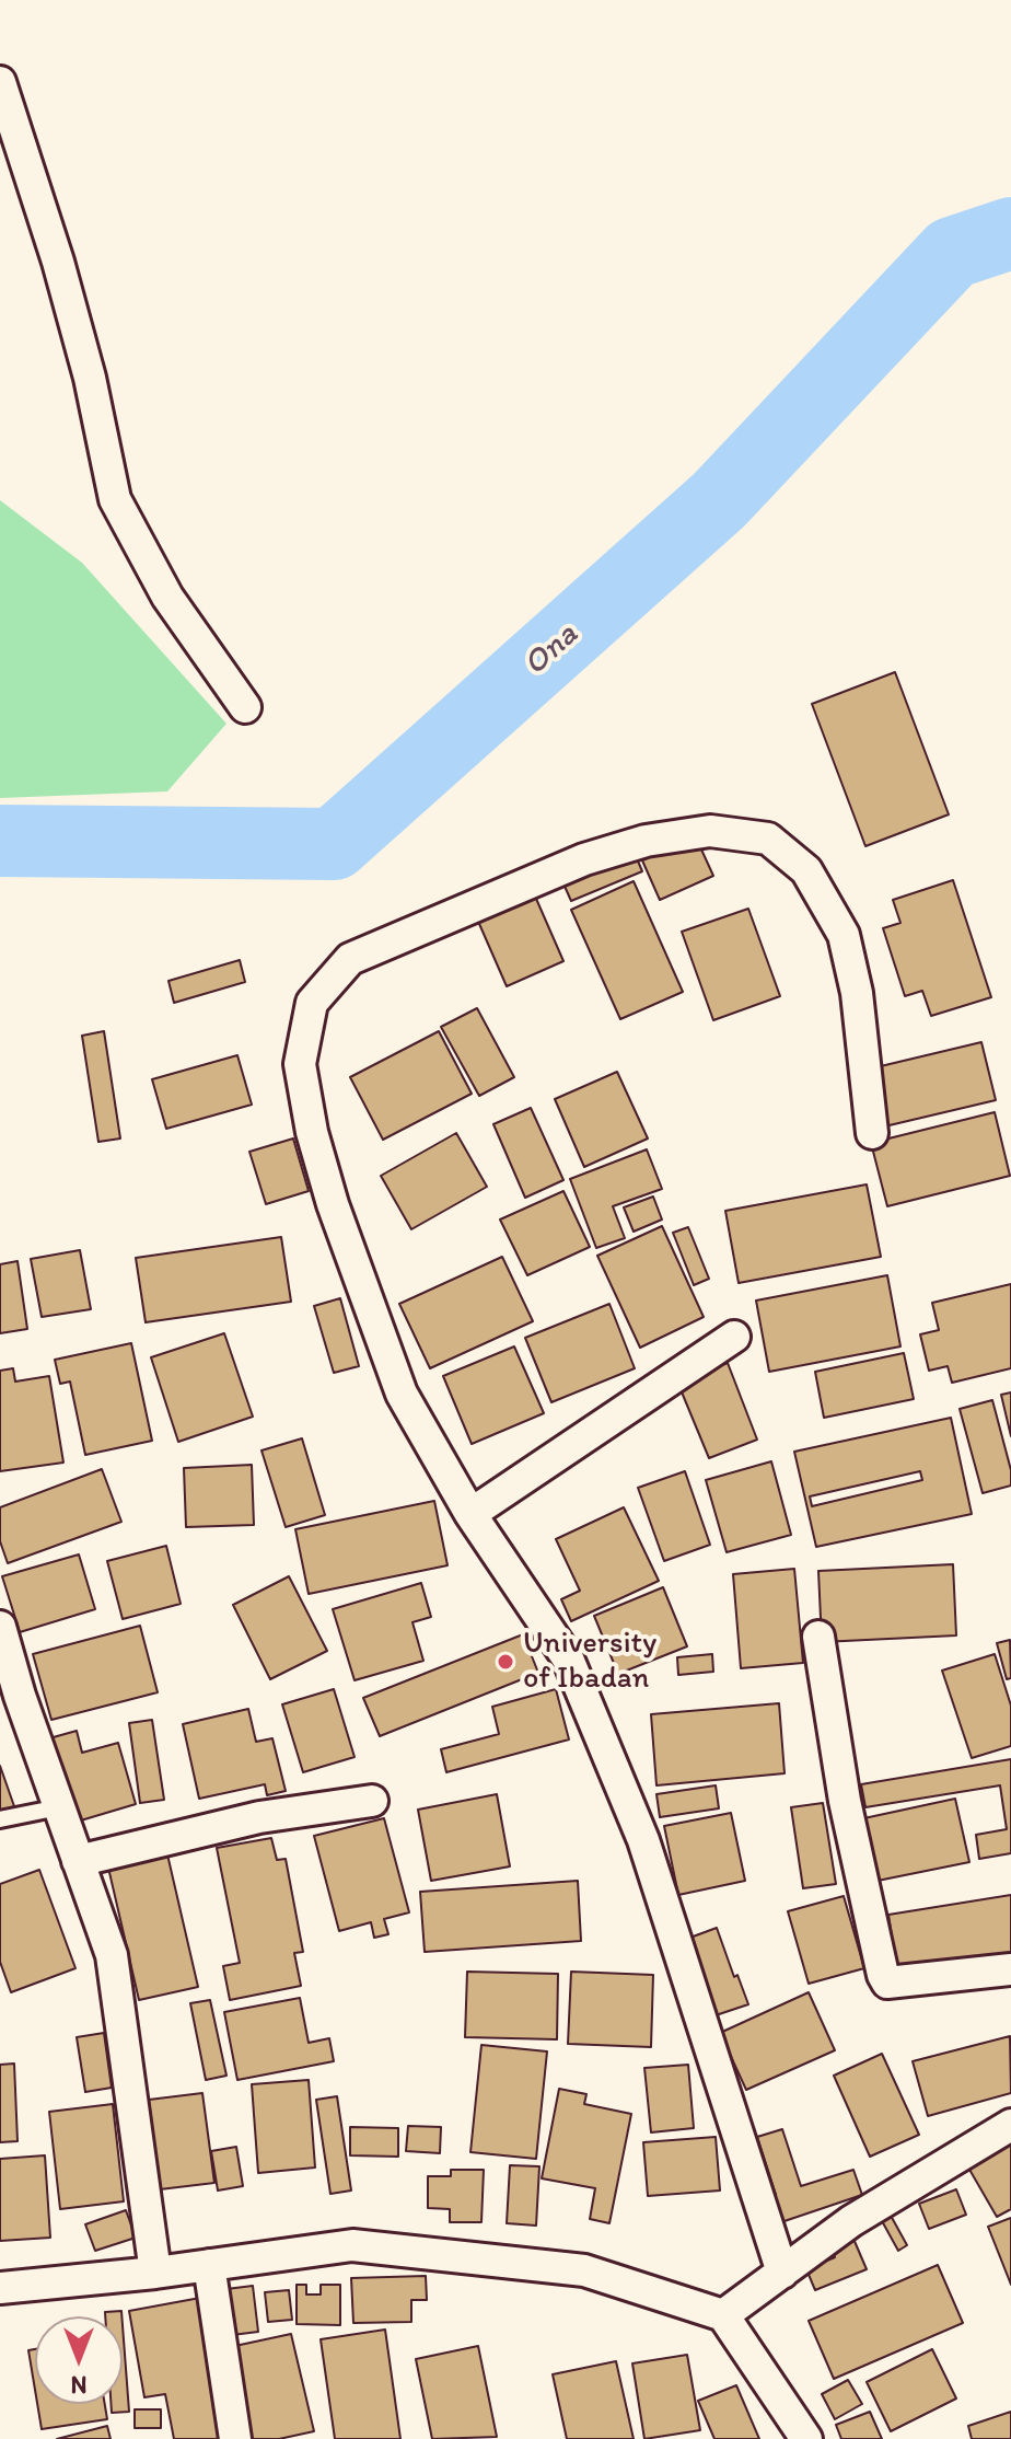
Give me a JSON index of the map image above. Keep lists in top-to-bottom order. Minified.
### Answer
{"water":["Ona"],"places":["University of Ibadan"],"north":"bottom"}
